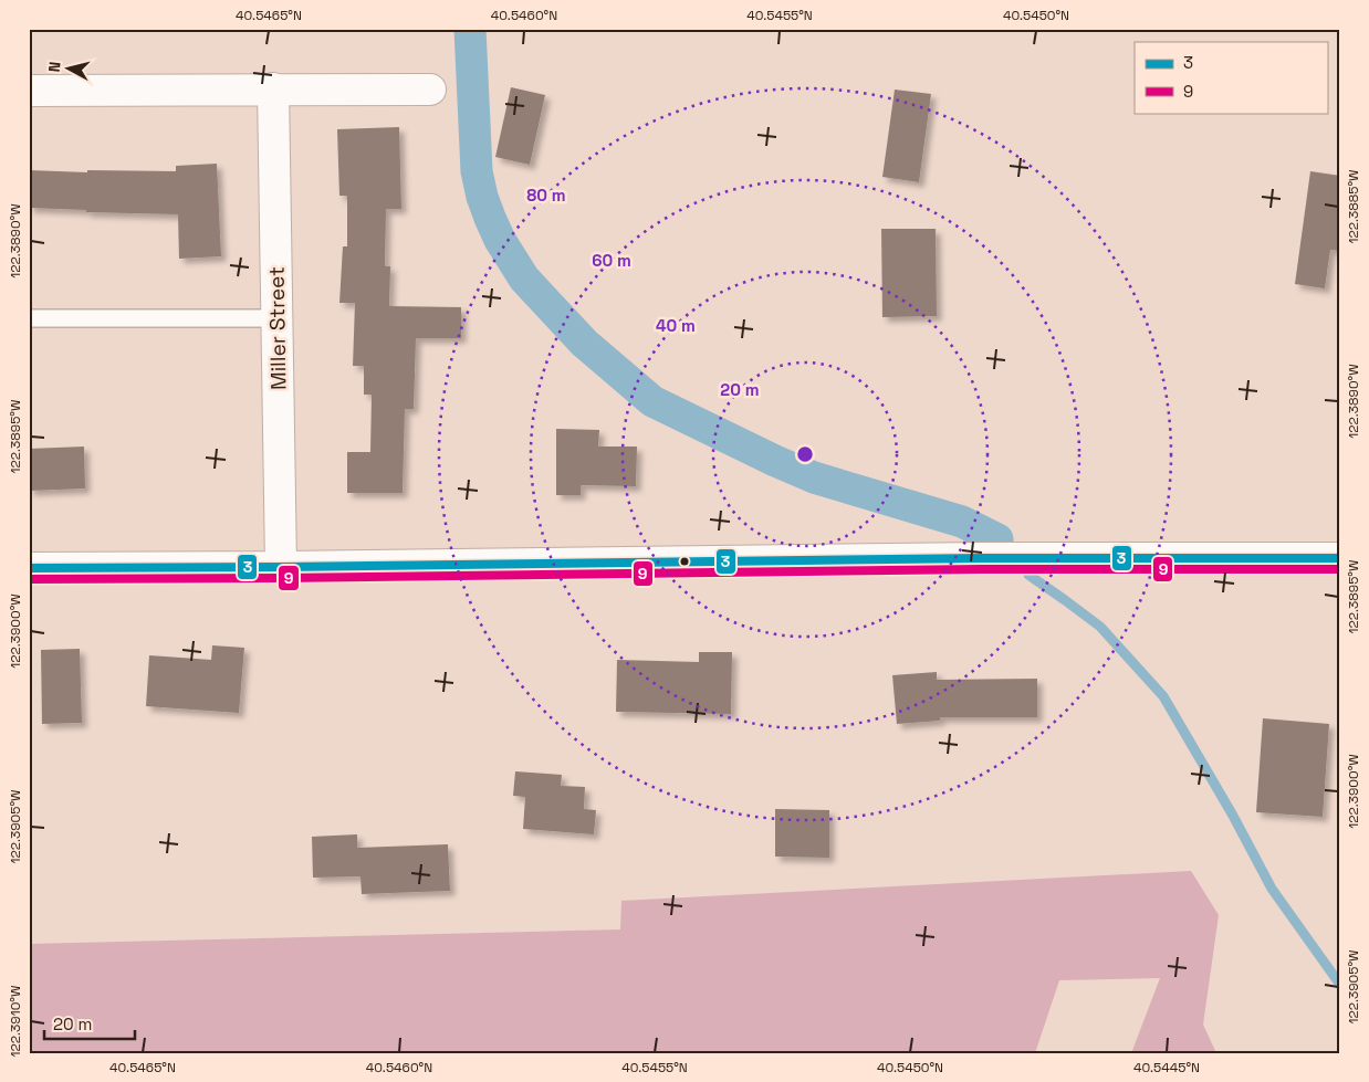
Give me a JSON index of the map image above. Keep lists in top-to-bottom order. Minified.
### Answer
{"streets":{"street":["Miller Street"]},"lines":["transit line 3","transit line 9"],"legend":["3","9"],"scale_bar":"20 m","north":"left","coordinates":["40.5465°N","40.5460°N","40.5455°N","40.5450°N","122.3885°W","122.3890°W","122.3895°W","122.3900°W","122.3905°W","122.3910°W","40.5445°N"],"rings":["80 m","60 m","40 m","20 m"]}
